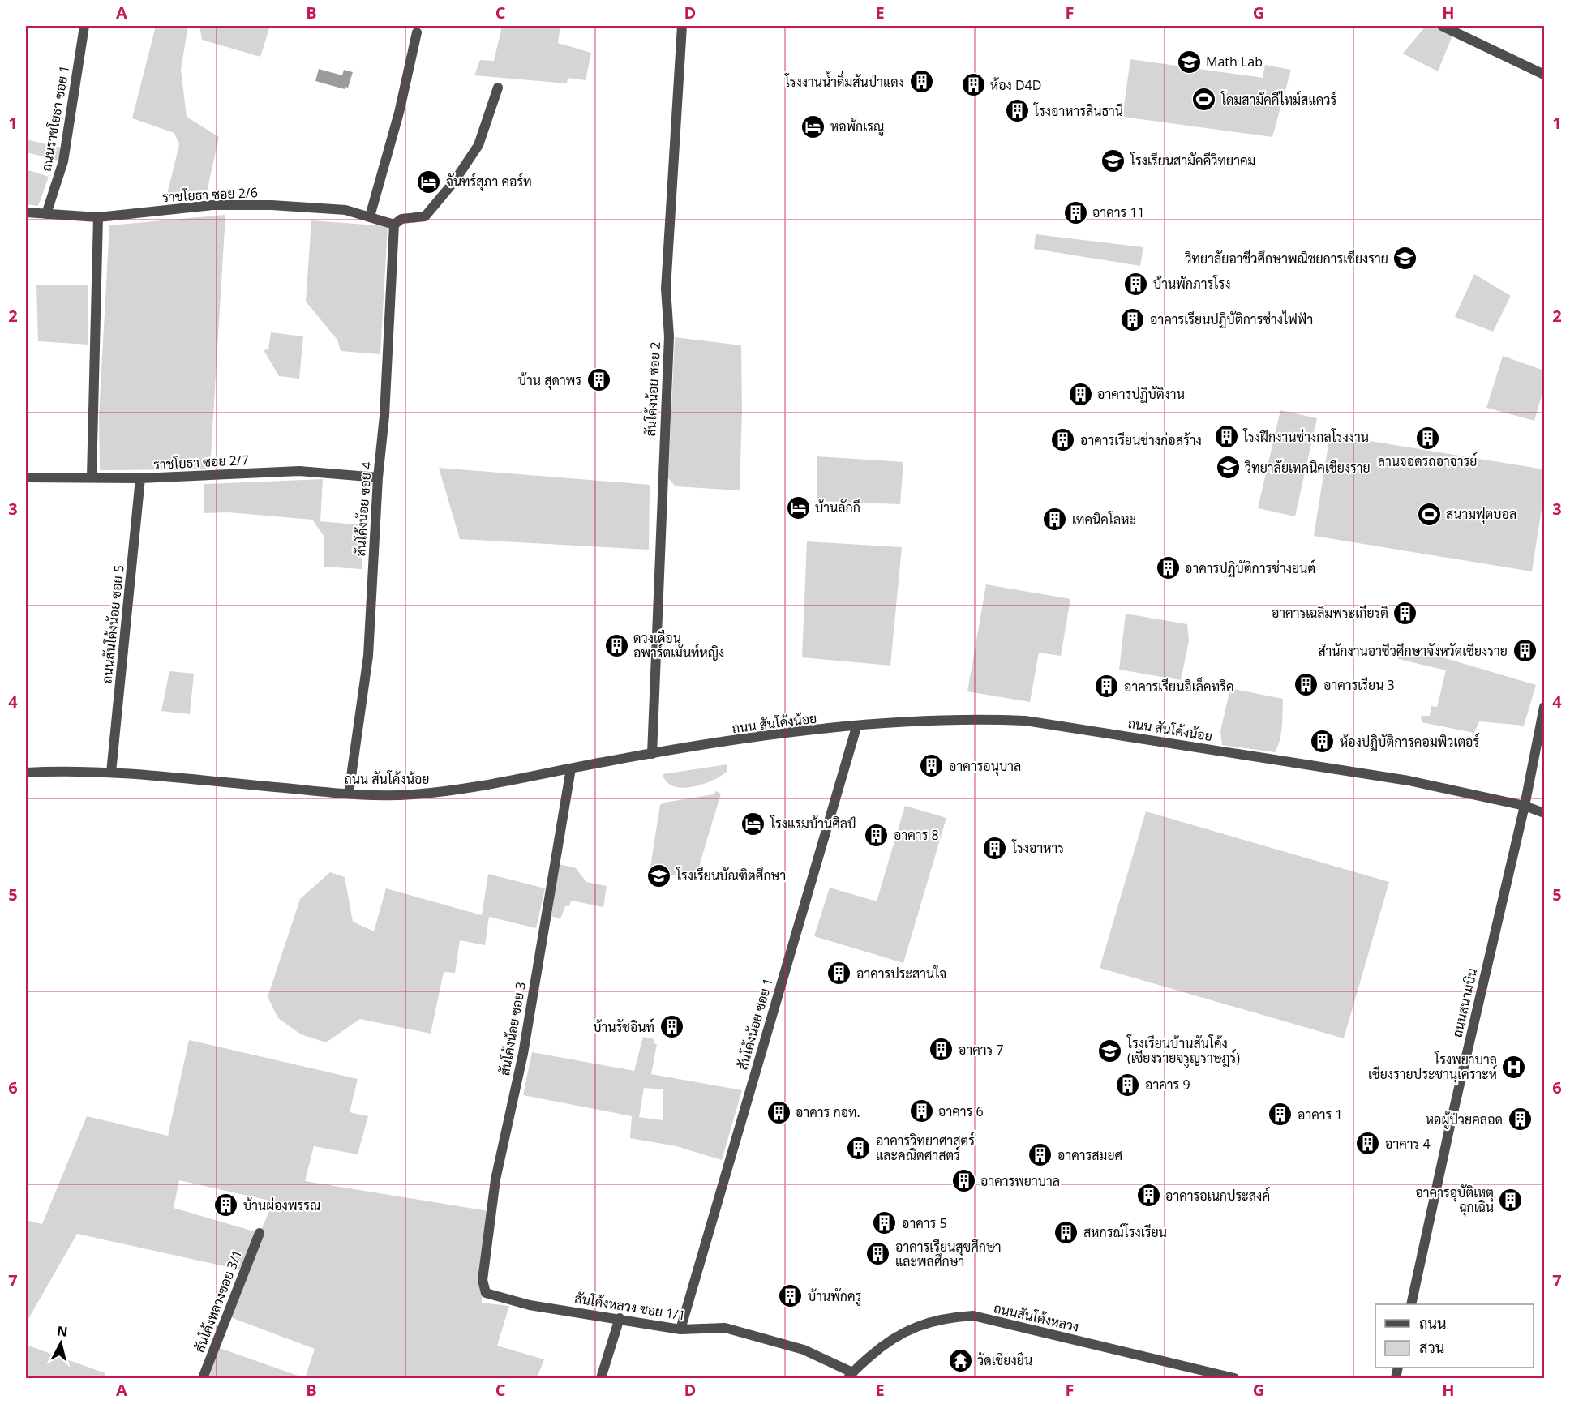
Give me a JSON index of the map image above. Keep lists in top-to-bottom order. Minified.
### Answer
{"streets":{"street":["ถนนราชโยธา ซอย 1","ราชโยธา ซอย 2/6","สันโค้งน้อย ซอย 2","ราชโยธา ซอย 2/7","สันโค้งน้อย ซอย 4","ถนนสันโค้งน้อย ซอย 5","ถนน สันโค้งน้อย","ถนนสนามบิน","สันโค้งน้อย ซอย 1","สันโค้งน้อย ซอย 3","สันโค้งหลวงซอย 3/1","สันโค้งหลวง ซอย 1/1","ถนนสันโค้งหลวง"]},"crossings":[["ถนนราชโยธา ซอย 1","ราชโยธา ซอย 2/6"],["ราชโยธา ซอย 2/6","สันโค้งน้อย ซอย 4"],["สันโค้งน้อย ซอย 2","ถนน สันโค้งน้อย"],["ราชโยธา ซอย 2/7","สันโค้งน้อย ซอย 4"],["ราชโยธา ซอย 2/7","ถนนสันโค้งน้อย ซอย 5"],["สันโค้งน้อย ซอย 4","ถนน สันโค้งน้อย"],["ถนนสันโค้งน้อย ซอย 5","ถนน สันโค้งน้อย"],["ถนน สันโค้งน้อย","ถนนสนามบิน"],["ถนน สันโค้งน้อย","สันโค้งน้อย ซอย 1"],["ถนน สันโค้งน้อย","สันโค้งน้อย ซอย 3"],["สันโค้งน้อย ซอย 1","สันโค้งหลวง ซอย 1/1"],["สันโค้งน้อย ซอย 3","สันโค้งหลวง ซอย 1/1"],["สันโค้งหลวง ซอย 1/1","ถนนสันโค้งหลวง"]],"places":{"school or university":["Math Lab","โรงเรียนสามัคคีวิทยาคม","วิทยาลัยอาชีวศึกษาพณิชยการเชียงราย","วิทยาลัยเทคนิคเชียงราย","โรงเรียนบัณฑิตศึกษา","โรงเรียนบ้านสันโค้ง (เชียงรายจรูญราษฎร์)"],"building":["โรงงานน้ำดื่มสันป่าแดง","ห้อง D4D","โรงอาหารสินธานี","อาคาร 11","บ้านพักภารโรง","อาคารเรียนปฏิบัติการช่างไฟฟ้า","บ้าน สุดาพร","อาคารปฏิบัติงาน","โรงฝึกงานช่างกลโรงงาน","ลานจอดรถอาจารย์","อาคารเรียนช่างก่อสร้าง","เทคนิคโลหะ","อาคารปฏิบัติการช่างยนต์","อาคารเฉลิมพระเกียรติ","ดวงเดือน อพาร์ตเม้นท์หญิง","สำนักงานอาชีวศึกษาจังหวัดเชียงราย","อาคารเรียน 3","อาคารเรียนอิเล็คทริค","ห้องปฏิบัติการคอมพิวเตอร์","อาคารอนุบาล","อาคาร 8","โรงอาหาร","อาคารประสานใจ","บ้านรัชอินท์","อาคาร 7","อาคาร 9","อาคาร 6","อาคาร กอท.","อาคาร 1","หอผู้ป่วยคลอด","อาคาร 4","อาคารวิทยาศาสตร์ และคณิตศาสตร์","อาคารสมยศ","อาคารพยาบาล","อาคารอเนกประสงค์","อาคารอุบัติเหตุ ฉุกเฉิน","บ้านผ่องพรรณ","อาคาร 5","สหกรณ์โรงเรียน","อาคารเรียนสุขศึกษา และพลศึกษา","บ้านพักครู"],"sports":["โดมสามัคคีไทม์สแควร์","สนามฟุตบอล"],"hotel":["หอพักเรณู","จันทร์สุภา คอร์ท","บ้านลักกี","โรงแรมบ้านศิลป์"],"hospital":["โรงพยาบาล เชียงรายประชานุเคราะห์"],"temple":["วัดเชียงยืน"]},"legend":["ถนน","สวน"],"north":"top","grid":{"columns":["A","B","C","D","E","F","G","H"],"rows":["1","2","3","4","5","6","7"]}}
